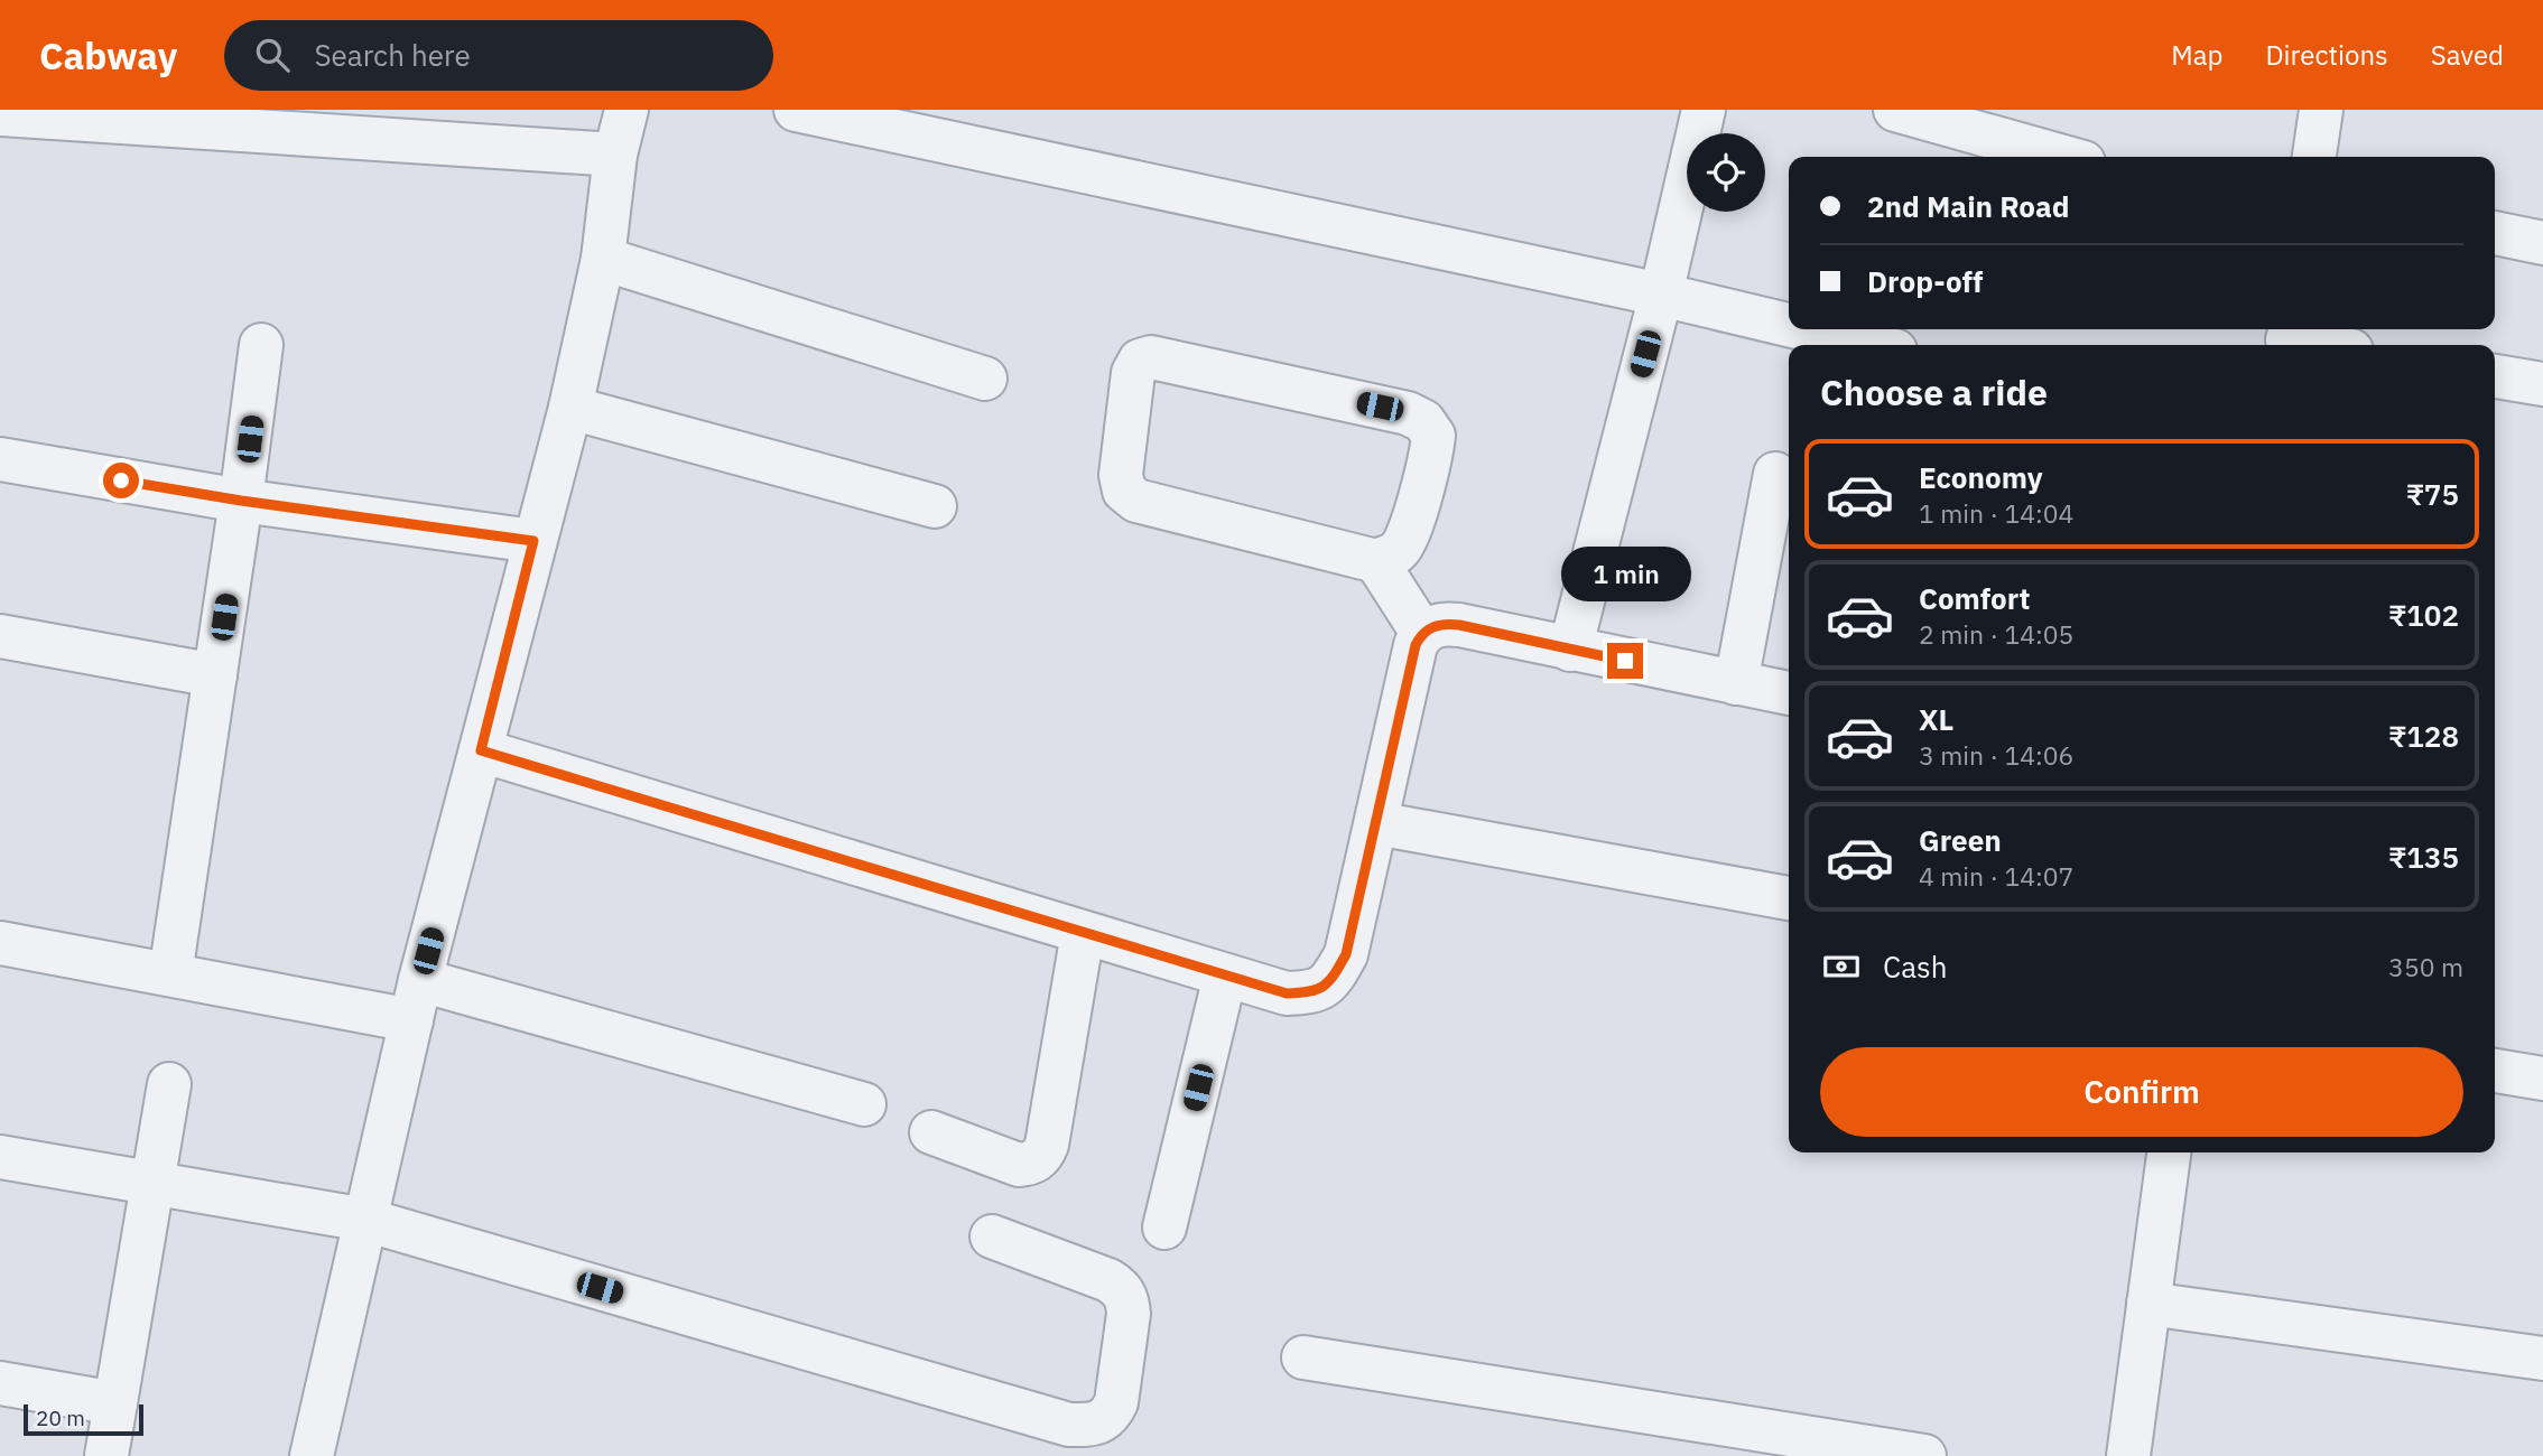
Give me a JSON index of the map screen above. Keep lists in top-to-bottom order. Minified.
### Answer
{"scale_bar":"20 m","page":{"header":"Cabway","search":"Search here","nav":["Map","Directions","Saved"],"banner":["2nd Main Road","Drop-off"],"heading":"Choose a ride","list":[{"name":"Economy","note":"1 min · 14:04","value":"₹75"},{"name":"Comfort","note":"2 min · 14:05","value":"₹102"},{"name":"XL","note":"3 min · 14:06","value":"₹128"},{"name":"Green","note":"4 min · 14:07","value":"₹135"}],"bubble":"1 min","pay":["Cash","350 m"],"buttons":"Confirm","scale":"20 m"}}
